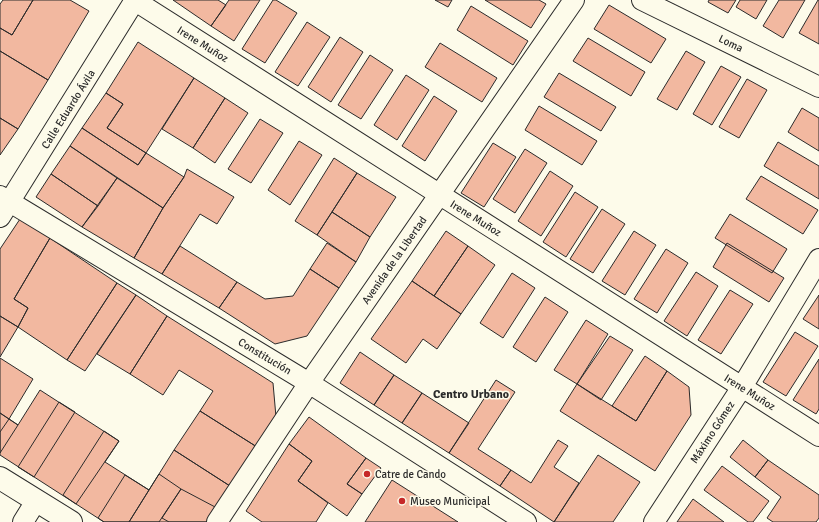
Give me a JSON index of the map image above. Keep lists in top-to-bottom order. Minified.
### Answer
{"streets":{"street":["Loma","Irene Muñoz","Calle Eduardo Ávila","Avenida de la Libertad","Constitución","Máximo Gómez"]},"crossings":[["Irene Muñoz","Calle Eduardo Ávila"],["Irene Muñoz","Avenida de la Libertad"],["Irene Muñoz","Máximo Gómez"],["Calle Eduardo Ávila","Constitución"],["Avenida de la Libertad","Constitución"]],"districts":["Centro Urbano"],"places":["Catre de Cando","Museo Municipal"]}
